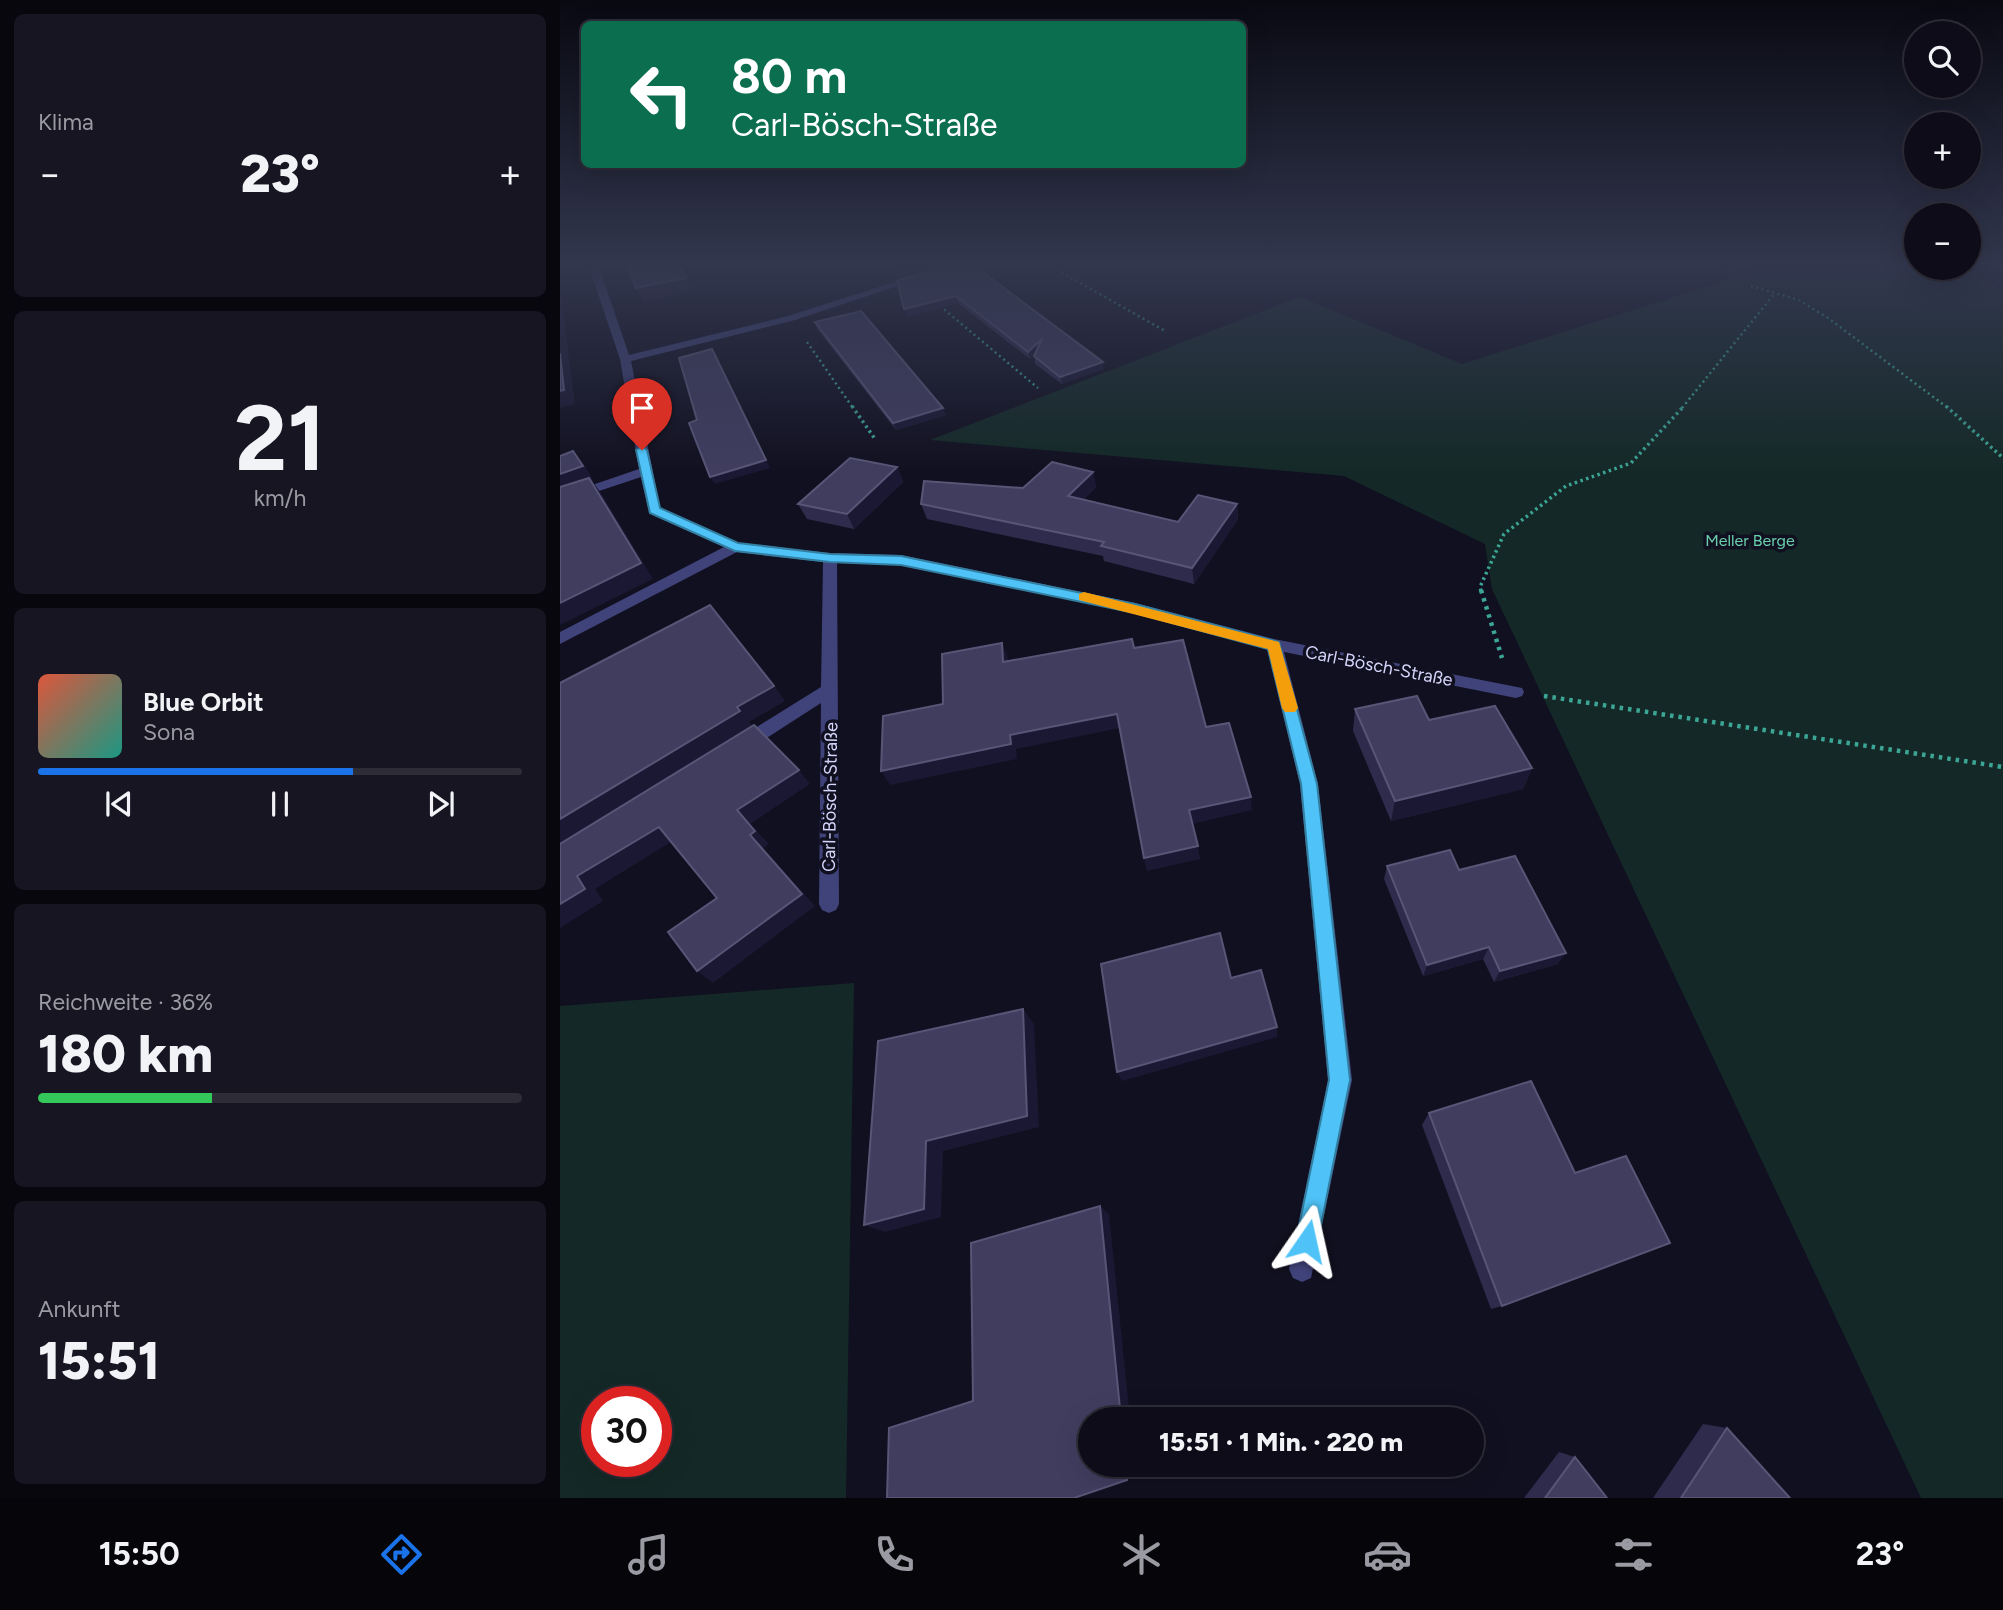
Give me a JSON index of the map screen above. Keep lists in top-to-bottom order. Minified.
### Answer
{"streets":{"street":["Carl-Bösch-Straße"]},"parks":["Meller Berge"],"page":{"tile":["Klima",["21","km/h"],["Reichweite · 36%","180 km"],["Ankunft","15:51"]],"map_buttons":["+","−"],"turn":["80 m","Carl-Bösch-Straße"],"heat":["−","23°","+"],"song":["Blue Orbit","Sona"],"limit":"30","trip":"15:51 · 1 Min. · 220 m","tabs":["15:50","23°"]}}
